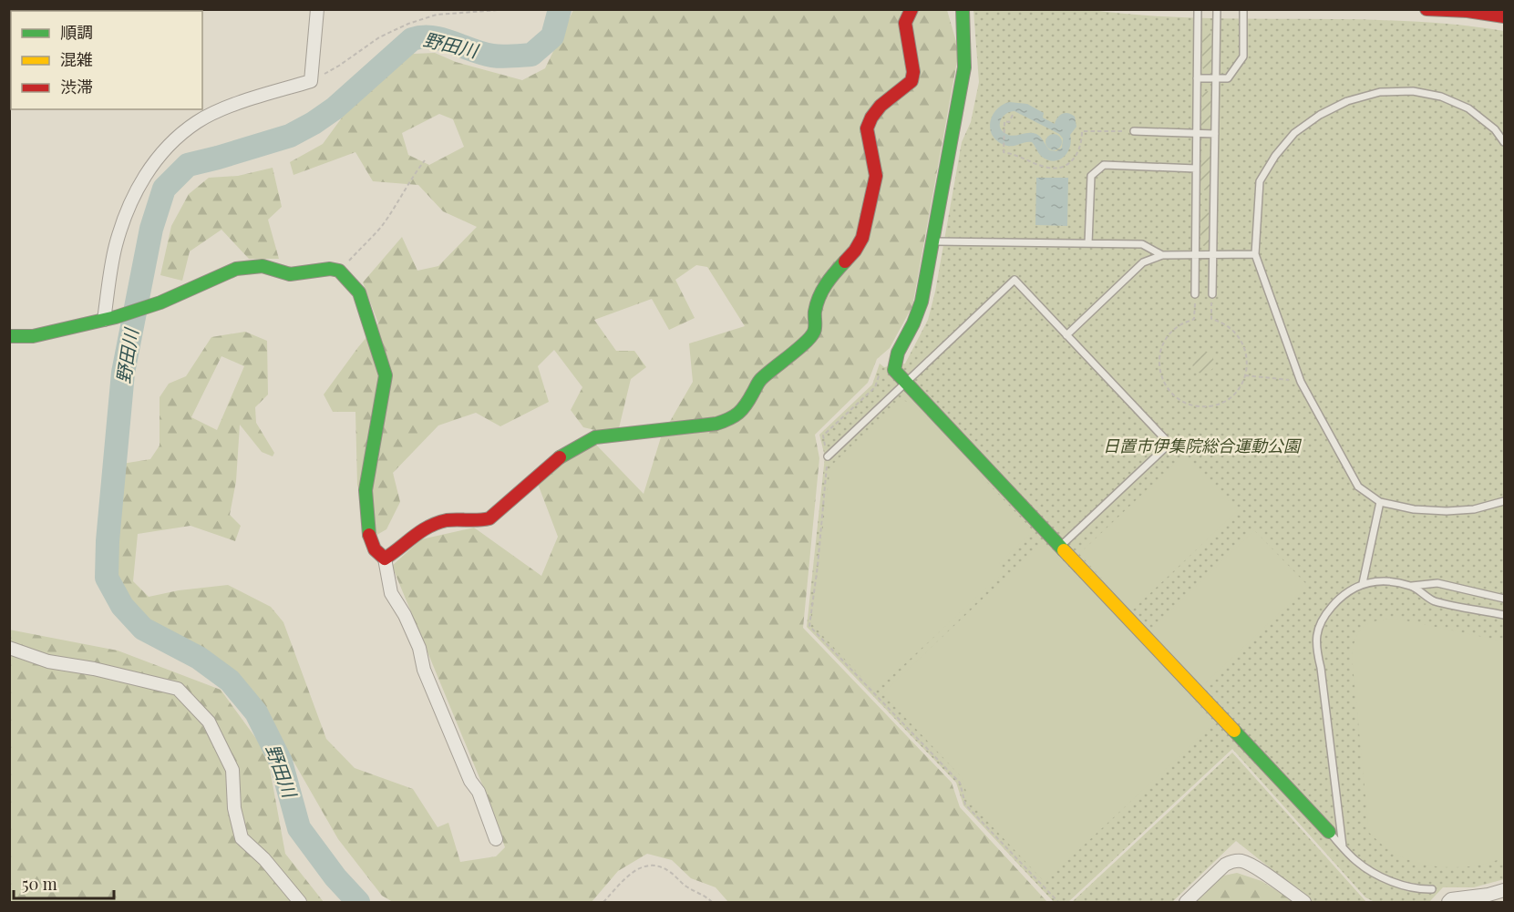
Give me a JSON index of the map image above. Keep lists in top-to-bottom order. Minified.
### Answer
{"water":["野田川"],"parks":["日置市伊集院総合運動公園"],"legend":["順調","混雑","渋滞"],"scale_bar":"50 m"}
